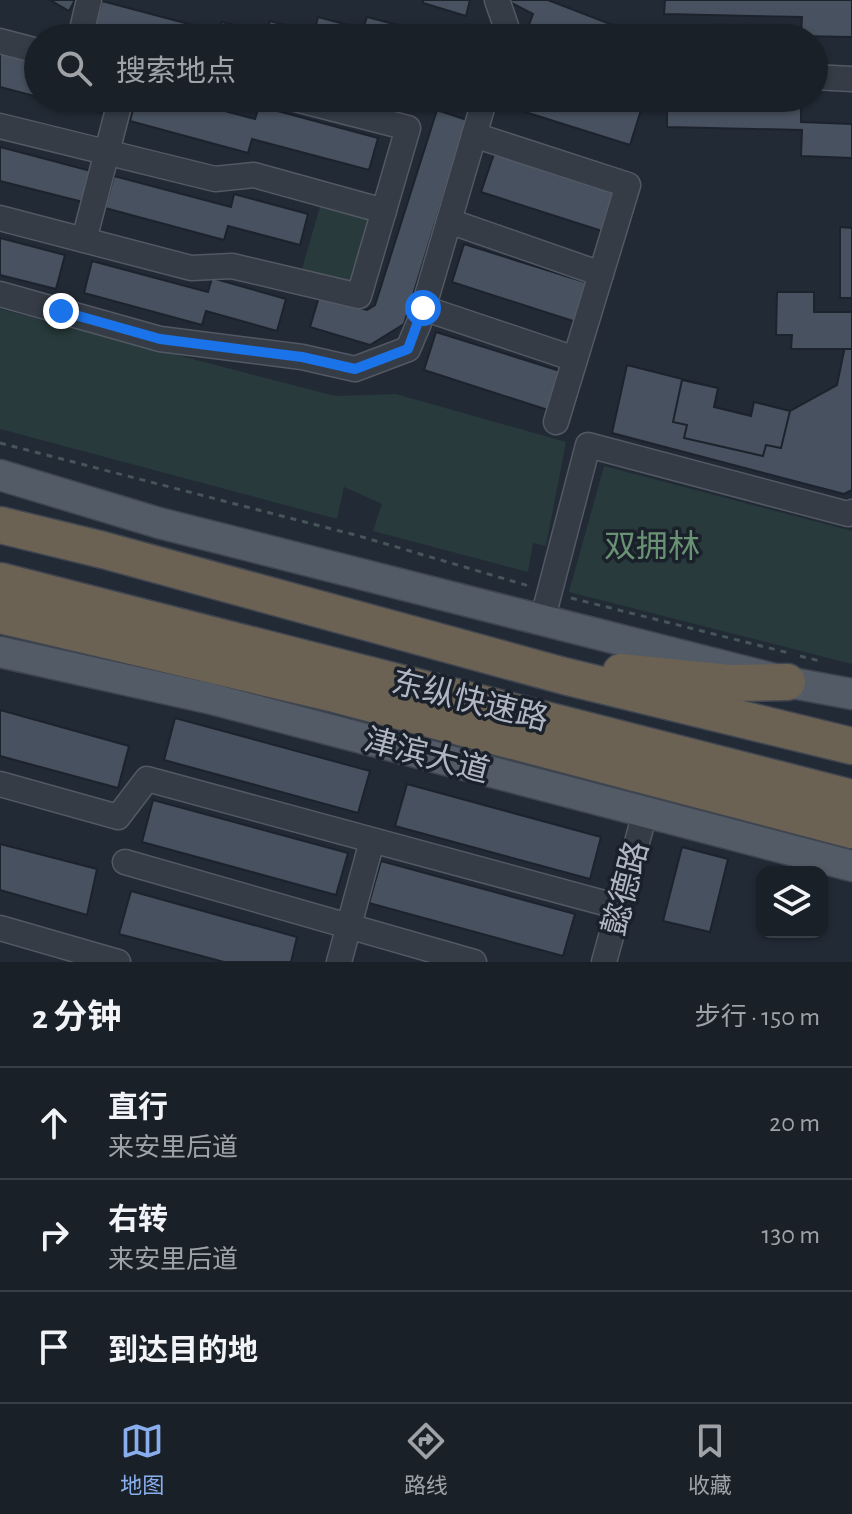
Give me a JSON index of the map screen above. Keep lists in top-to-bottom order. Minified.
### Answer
{"streets":{"highway":["东纵快速路"],"main road":["津滨大道"],"street":["懿德路"]},"crossings":[["津滨大道","懿德路"]],"parks":["双拥林"],"page":{"search":"搜索地点","heading":["2 分钟","步行 · 150 m"],"list":[["直行","来安里后道","20 m"],["右转","来安里后道","130 m"],"到达目的地"],"nav":["地图","路线","收藏"]}}
